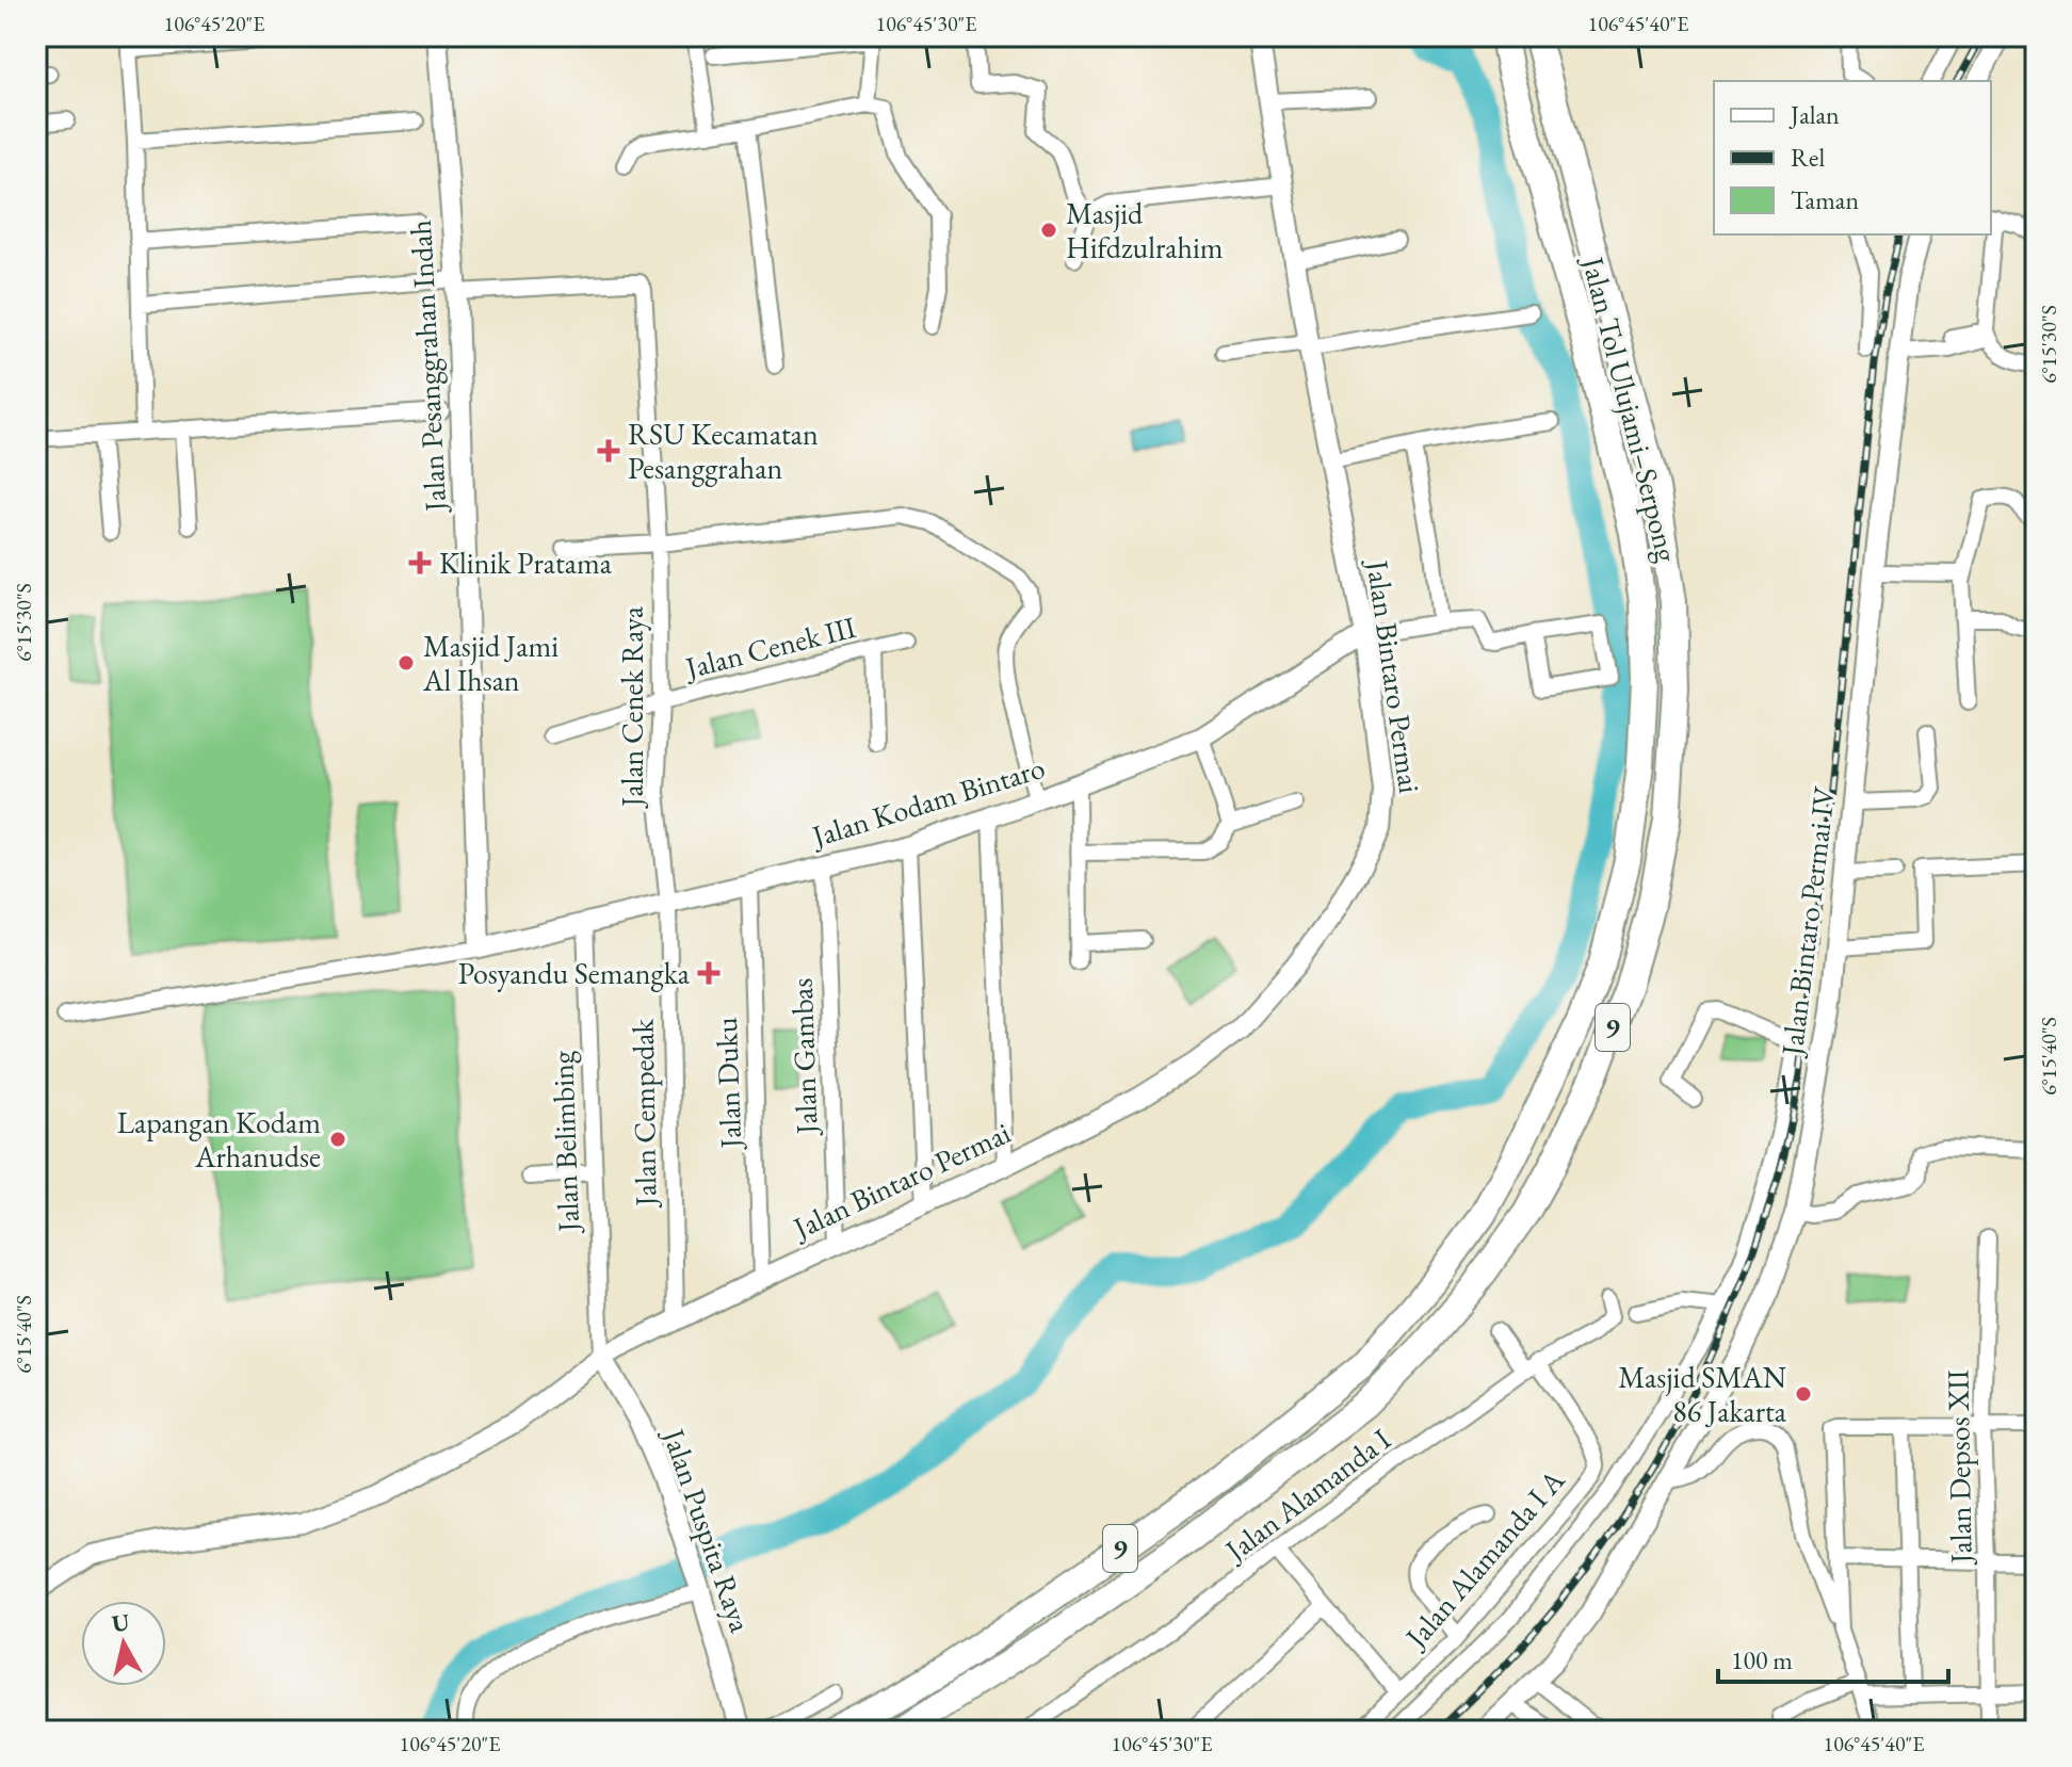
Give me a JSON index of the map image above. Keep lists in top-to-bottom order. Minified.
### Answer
{"streets":{"highway":["Jalan Tol Ulujami–Serpong","9"],"street":["Jalan Pesanggrahan Indah","Jalan Cenek III","Jalan Bintaro Permai","Jalan Cenek Raya","Jalan Kodam Bintaro","Jalan Bintaro Permai IV","Jalan Gambas","Jalan Duku","Jalan Cempedak","Jalan Belimbing","Jalan Depsos XII","Jalan Alamanda I","Jalan Puspita Raya","Jalan Alamanda I A"]},"crossings":[["Jalan Pesanggrahan Indah","Jalan Cenek Raya"],["Jalan Pesanggrahan Indah","Jalan Kodam Bintaro"],["Jalan Cenek III","Jalan Cenek Raya"],["Jalan Bintaro Permai","Jalan Kodam Bintaro"],["Jalan Bintaro Permai","Jalan Gambas"],["Jalan Bintaro Permai","Jalan Duku"],["Jalan Bintaro Permai","Jalan Cempedak"],["Jalan Bintaro Permai","Jalan Belimbing"],["Jalan Bintaro Permai","Jalan Puspita Raya"],["Jalan Cenek Raya","Jalan Kodam Bintaro"],["Jalan Cenek Raya","Jalan Cempedak"],["Jalan Kodam Bintaro","Jalan Gambas"],["Jalan Kodam Bintaro","Jalan Duku"],["Jalan Kodam Bintaro","Jalan Cempedak"],["Jalan Kodam Bintaro","Jalan Belimbing"],["Jalan Belimbing","Jalan Puspita Raya"],["Jalan Alamanda I","Jalan Alamanda I A"]],"places":{"other":["Masjid Hifdzulrahim","Masjid Jami Al Ihsan","Lapangan Kodam Arhanudse","Masjid SMAN 86 Jakarta"],"health":["RSU Kecamatan Pesanggrahan","Klinik Pratama","Posyandu Semangka"]},"legend":["Jalan","Rel","Taman"],"scale_bar":"100 m","north":"top","coordinates":["106°45'20\"E","106°45'30\"E","106°45'40\"E","6°15'30\"S","6°15'40\"S"]}
